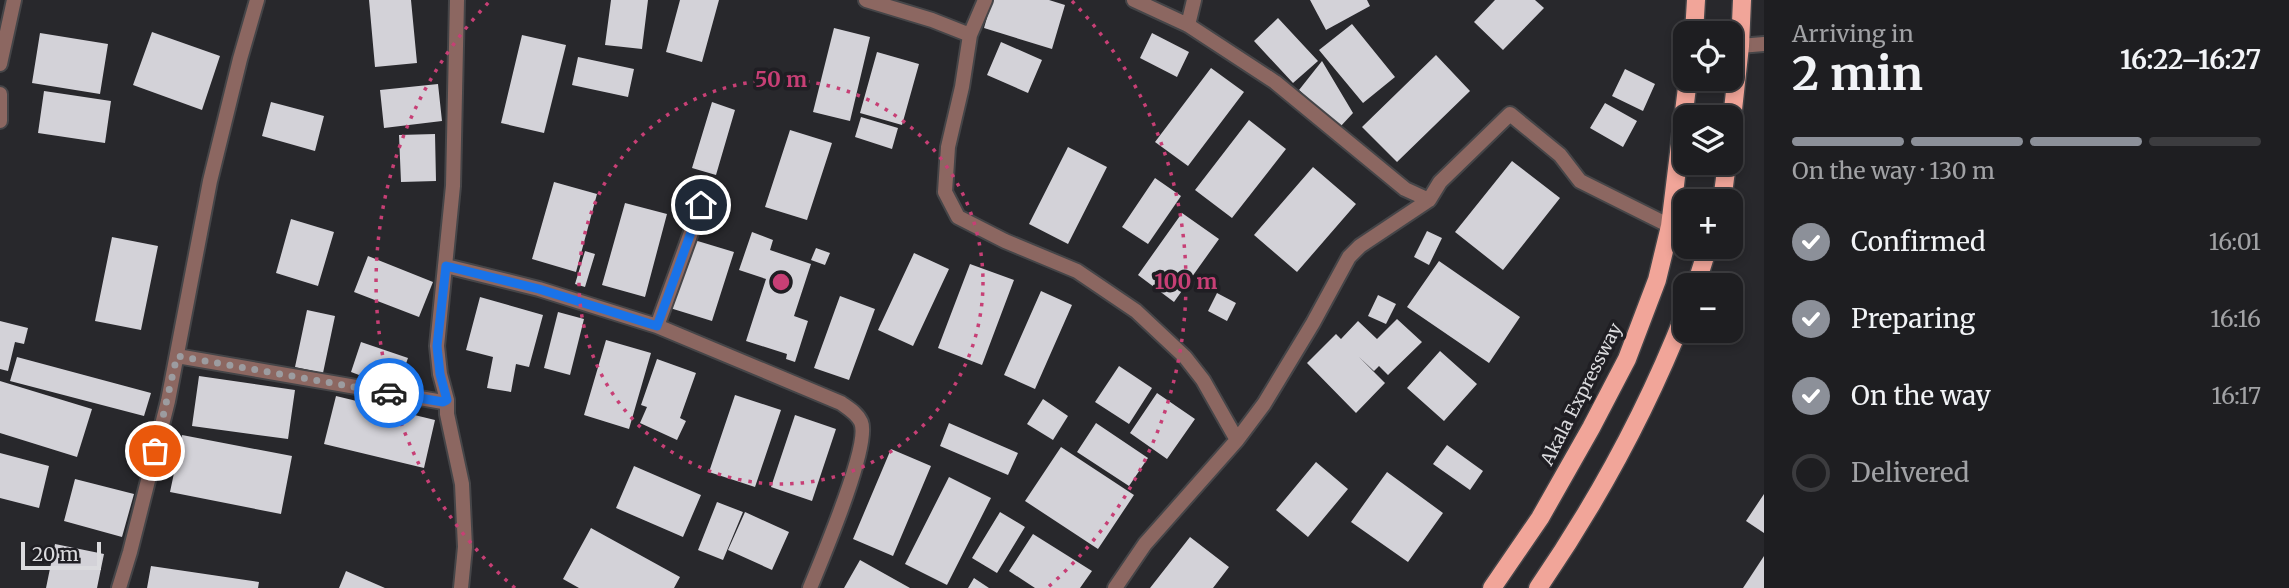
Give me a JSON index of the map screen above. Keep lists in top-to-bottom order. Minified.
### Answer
{"streets":{"main road":["Akala Expressway"]},"scale_bar":"20 m","page":{"heading":["2 min","Arriving in","16:22–16:27"],"map_buttons":["+","−"],"bar":"On the way · 130 m","list":[["Confirmed","16:01"],["Preparing","16:16"],["On the way","16:17"],"Delivered"],"scale":"20 m"},"rings":["50 m","100 m"]}
